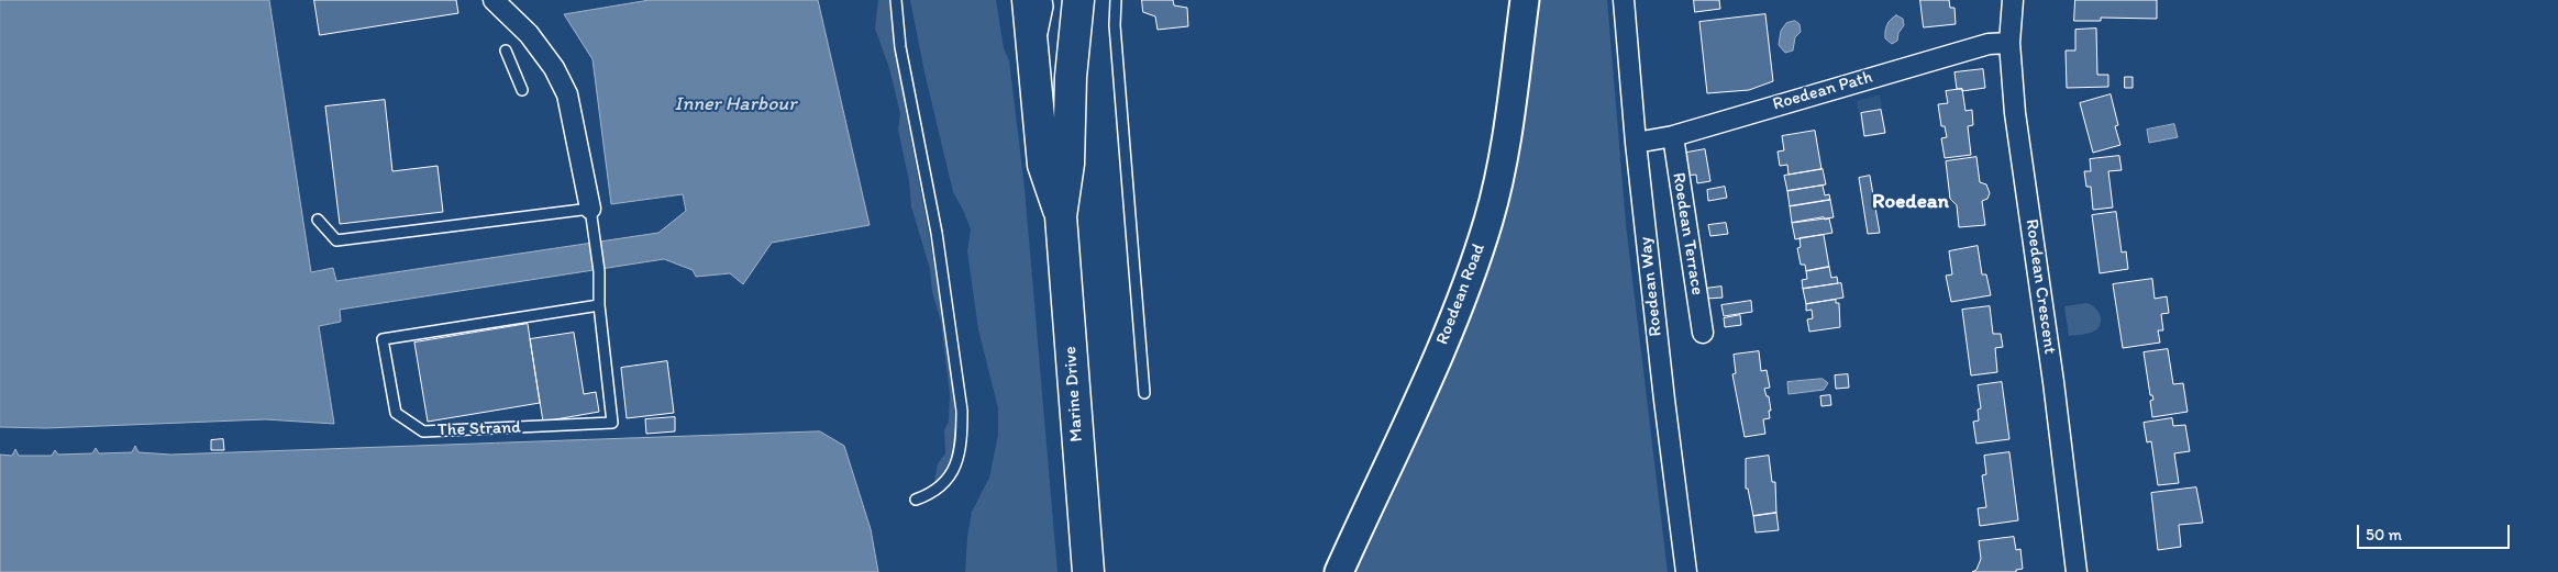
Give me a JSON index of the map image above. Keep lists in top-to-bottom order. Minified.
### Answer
{"streets":{"main road":["Roedean Road","Marine Drive"],"street":["Roedean Path","Roedean Terrace","Roedean Way","Roedean Crescent","The Strand"]},"crossings":[["Roedean Path","Roedean Terrace"],["Roedean Path","Roedean Way"],["Roedean Path","Roedean Crescent"]],"districts":["Roedean"],"water":["Inner Harbour"],"scale_bar":"50 m"}
